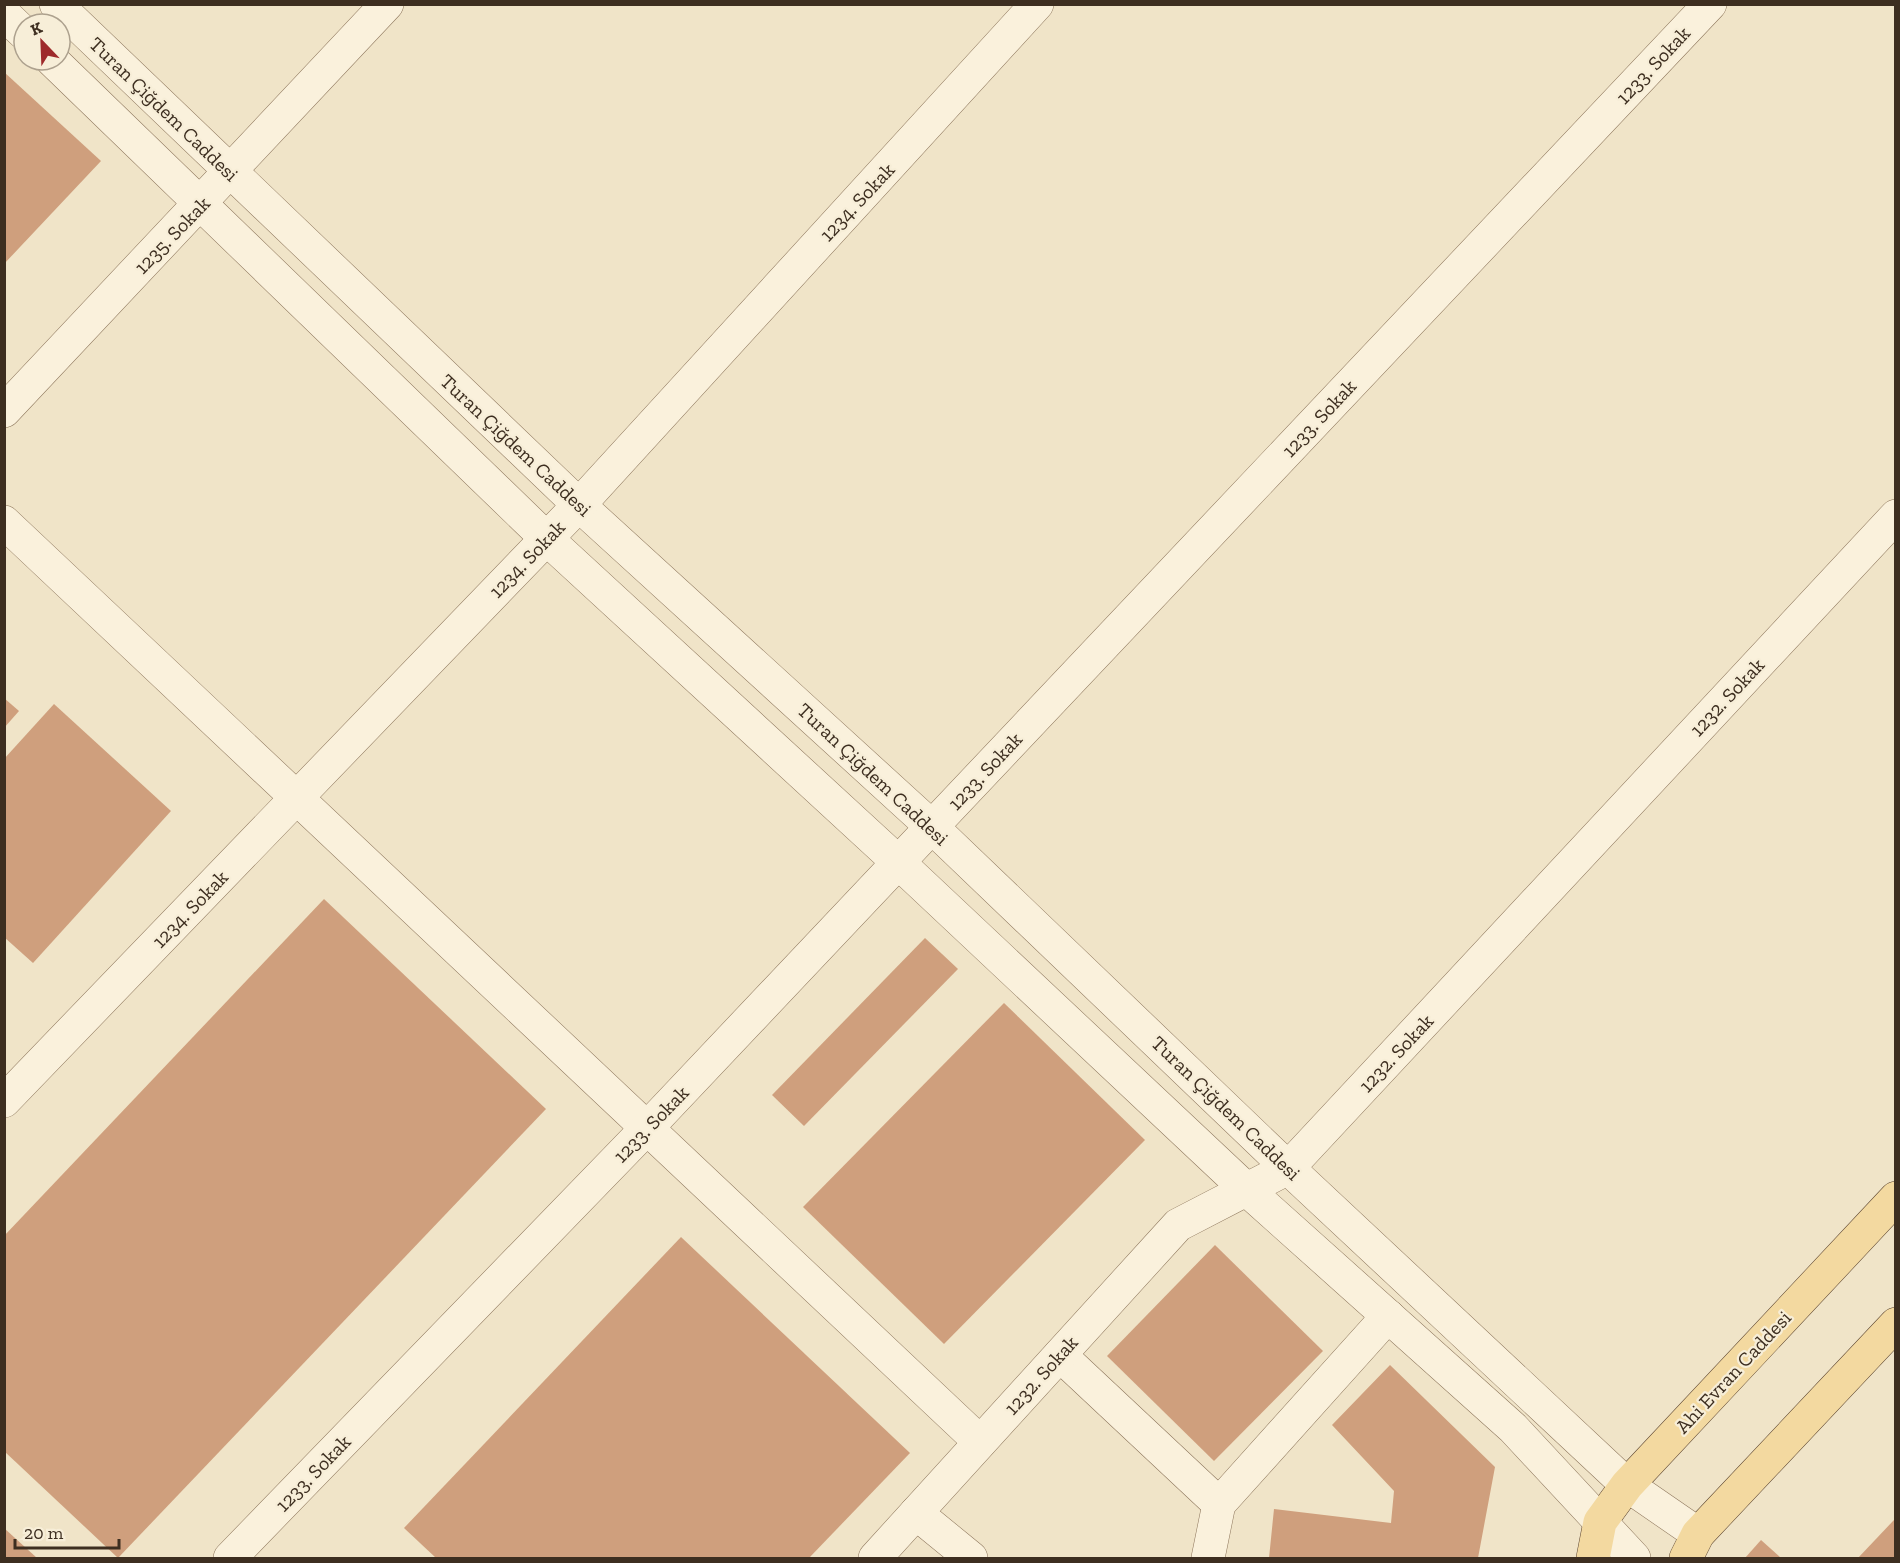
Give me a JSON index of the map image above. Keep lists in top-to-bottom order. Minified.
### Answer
{"streets":{"main road":["Ahi Evran Caddesi"],"street":["1233. Sokak","Turan Çiğdem Caddesi","1234. Sokak","1235. Sokak","1232. Sokak"]},"crossings":[["1233. Sokak","Turan Çiğdem Caddesi"],["Turan Çiğdem Caddesi","1234. Sokak"],["Turan Çiğdem Caddesi","1235. Sokak"],["Turan Çiğdem Caddesi","1232. Sokak"],["Turan Çiğdem Caddesi","Ahi Evran Caddesi"]],"scale_bar":"20 m","north":"top left"}
